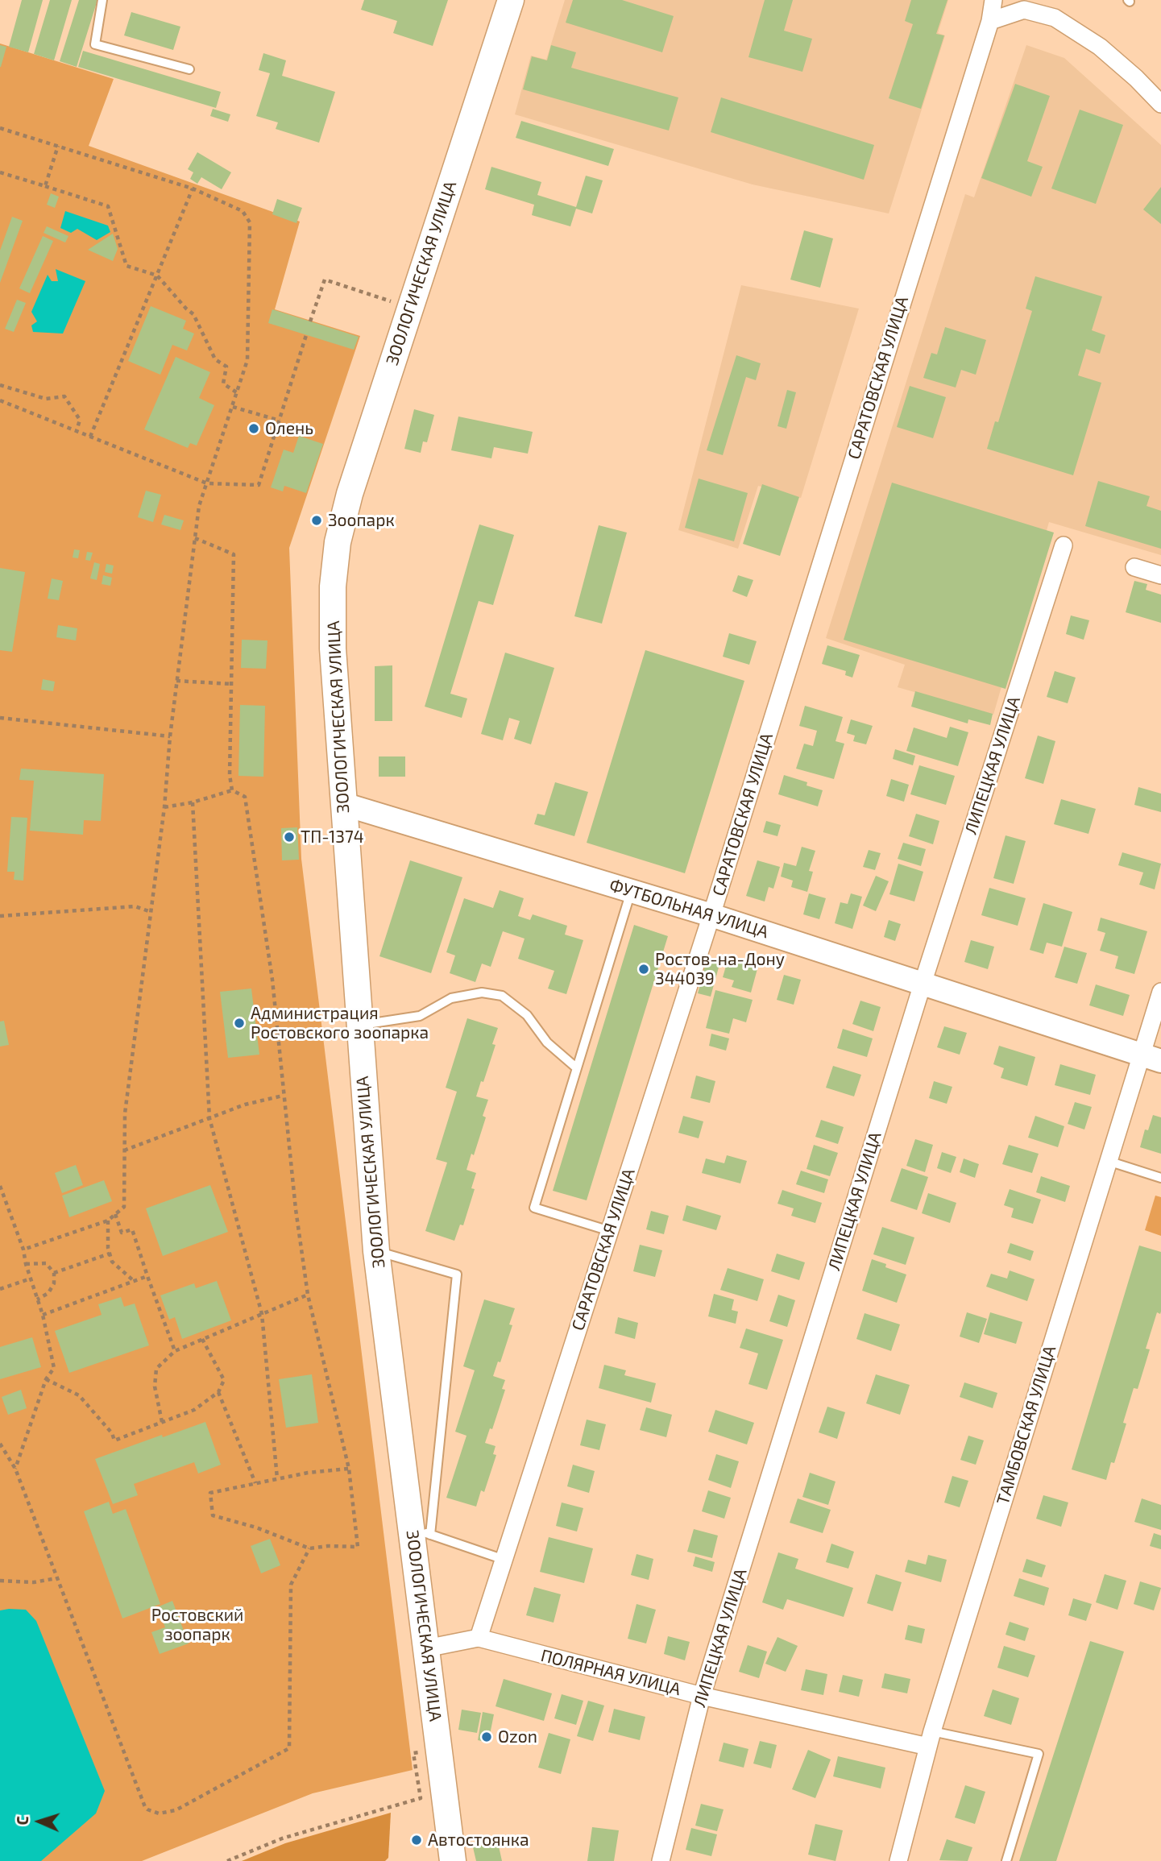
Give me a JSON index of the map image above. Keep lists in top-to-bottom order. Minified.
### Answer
{"streets":{"main road":["ЗООЛОГИЧЕСКАЯ УЛИЦА","ФУТБОЛЬНАЯ УЛИЦА"],"street":["САРАТОВСКАЯ УЛИЦА","ЛИПЕЦКАЯ УЛИЦА","ТАМБОВСКАЯ УЛИЦА","ПОЛЯРНАЯ УЛИЦА"]},"crossings":[["ЗООЛОГИЧЕСКАЯ УЛИЦА","ФУТБОЛЬНАЯ УЛИЦА"],["ЗООЛОГИЧЕСКАЯ УЛИЦА","ПОЛЯРНАЯ УЛИЦА"],["САРАТОВСКАЯ УЛИЦА","ФУТБОЛЬНАЯ УЛИЦА"],["САРАТОВСКАЯ УЛИЦА","ПОЛЯРНАЯ УЛИЦА"],["ЛИПЕЦКАЯ УЛИЦА","ФУТБОЛЬНАЯ УЛИЦА"],["ЛИПЕЦКАЯ УЛИЦА","ПОЛЯРНАЯ УЛИЦА"],["ФУТБОЛЬНАЯ УЛИЦА","ТАМБОВСКАЯ УЛИЦА"],["ТАМБОВСКАЯ УЛИЦА","ПОЛЯРНАЯ УЛИЦА"]],"parks":["Ростовский зоопарк"],"places":["Олень","Зоопарк","ТП-1374","Ростов-на-Дону 344039","Администрация Ростовского зоопарка","Ozon","Автостоянка"],"north":"left"}
